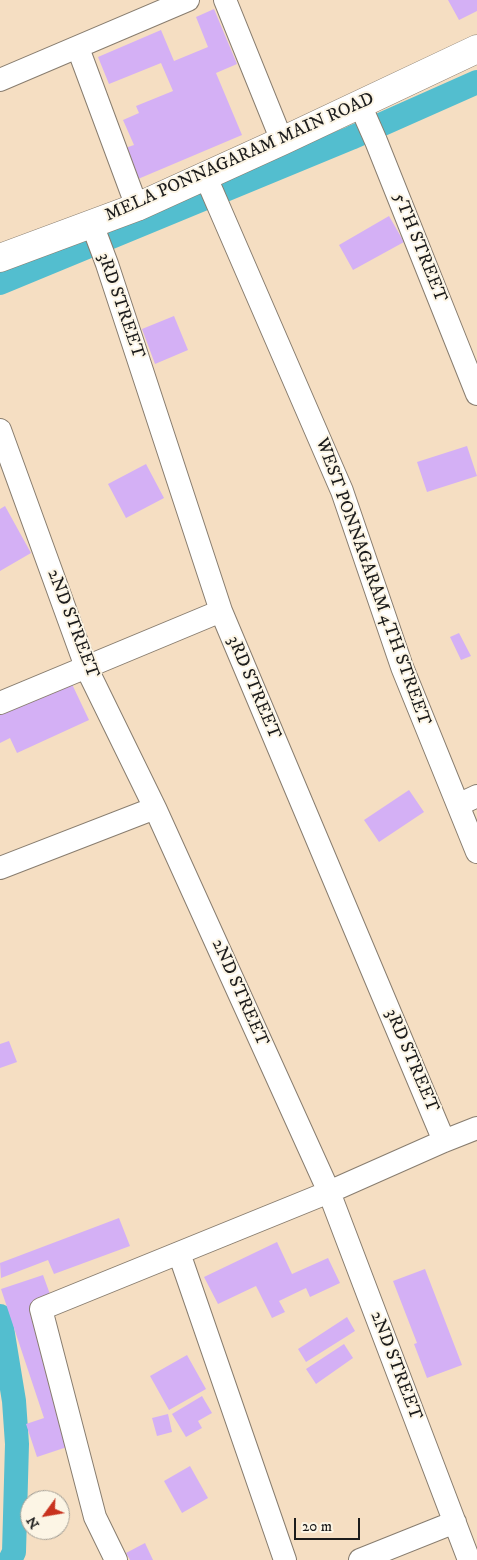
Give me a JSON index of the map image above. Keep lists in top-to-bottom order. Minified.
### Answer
{"streets":{"street":["MELA PONNAGARAM MAIN ROAD","5TH STREET","3RD STREET","WEST PONNAGARAM 4TH STREET","2ND STREET"]},"crossings":[["MELA PONNAGARAM MAIN ROAD","5TH STREET"],["MELA PONNAGARAM MAIN ROAD","3RD STREET"],["MELA PONNAGARAM MAIN ROAD","WEST PONNAGARAM 4TH STREET"]],"scale_bar":"20 m","north":"bottom left"}
